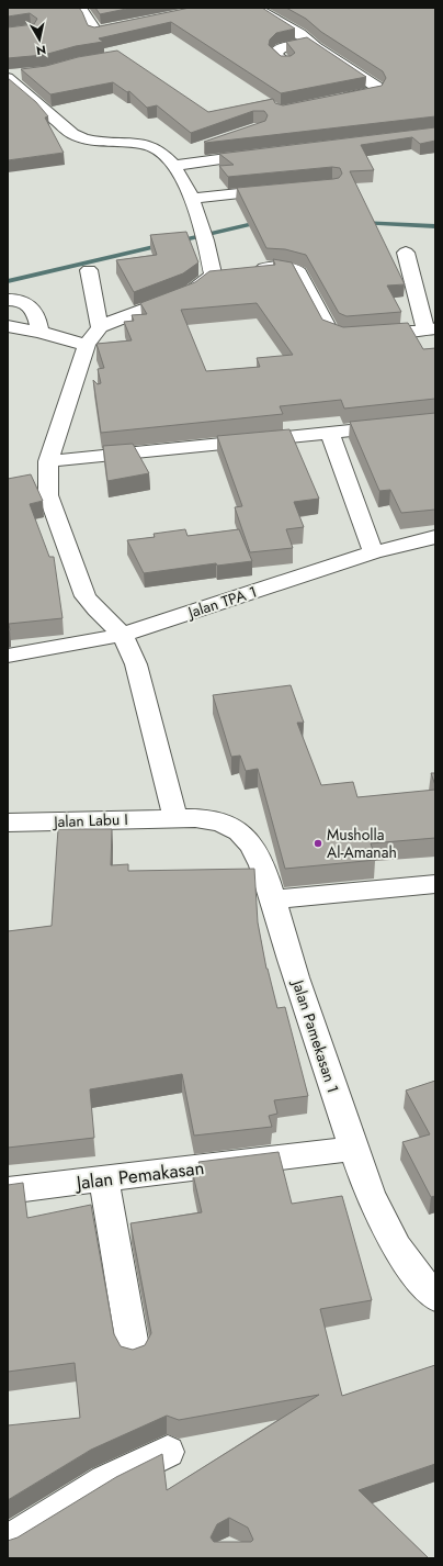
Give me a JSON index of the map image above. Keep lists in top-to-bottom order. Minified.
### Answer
{"streets":{"street":["Jalan TPA 1","Jalan Labu I","Jalan Pamekasan 1","Jalan Pemakasan"]},"crossings":[["Jalan Labu I","Jalan Pamekasan 1"],["Jalan Pamekasan 1","Jalan Pemakasan"]],"places":["Musholla Al-Amanah"],"north":"bottom"}
